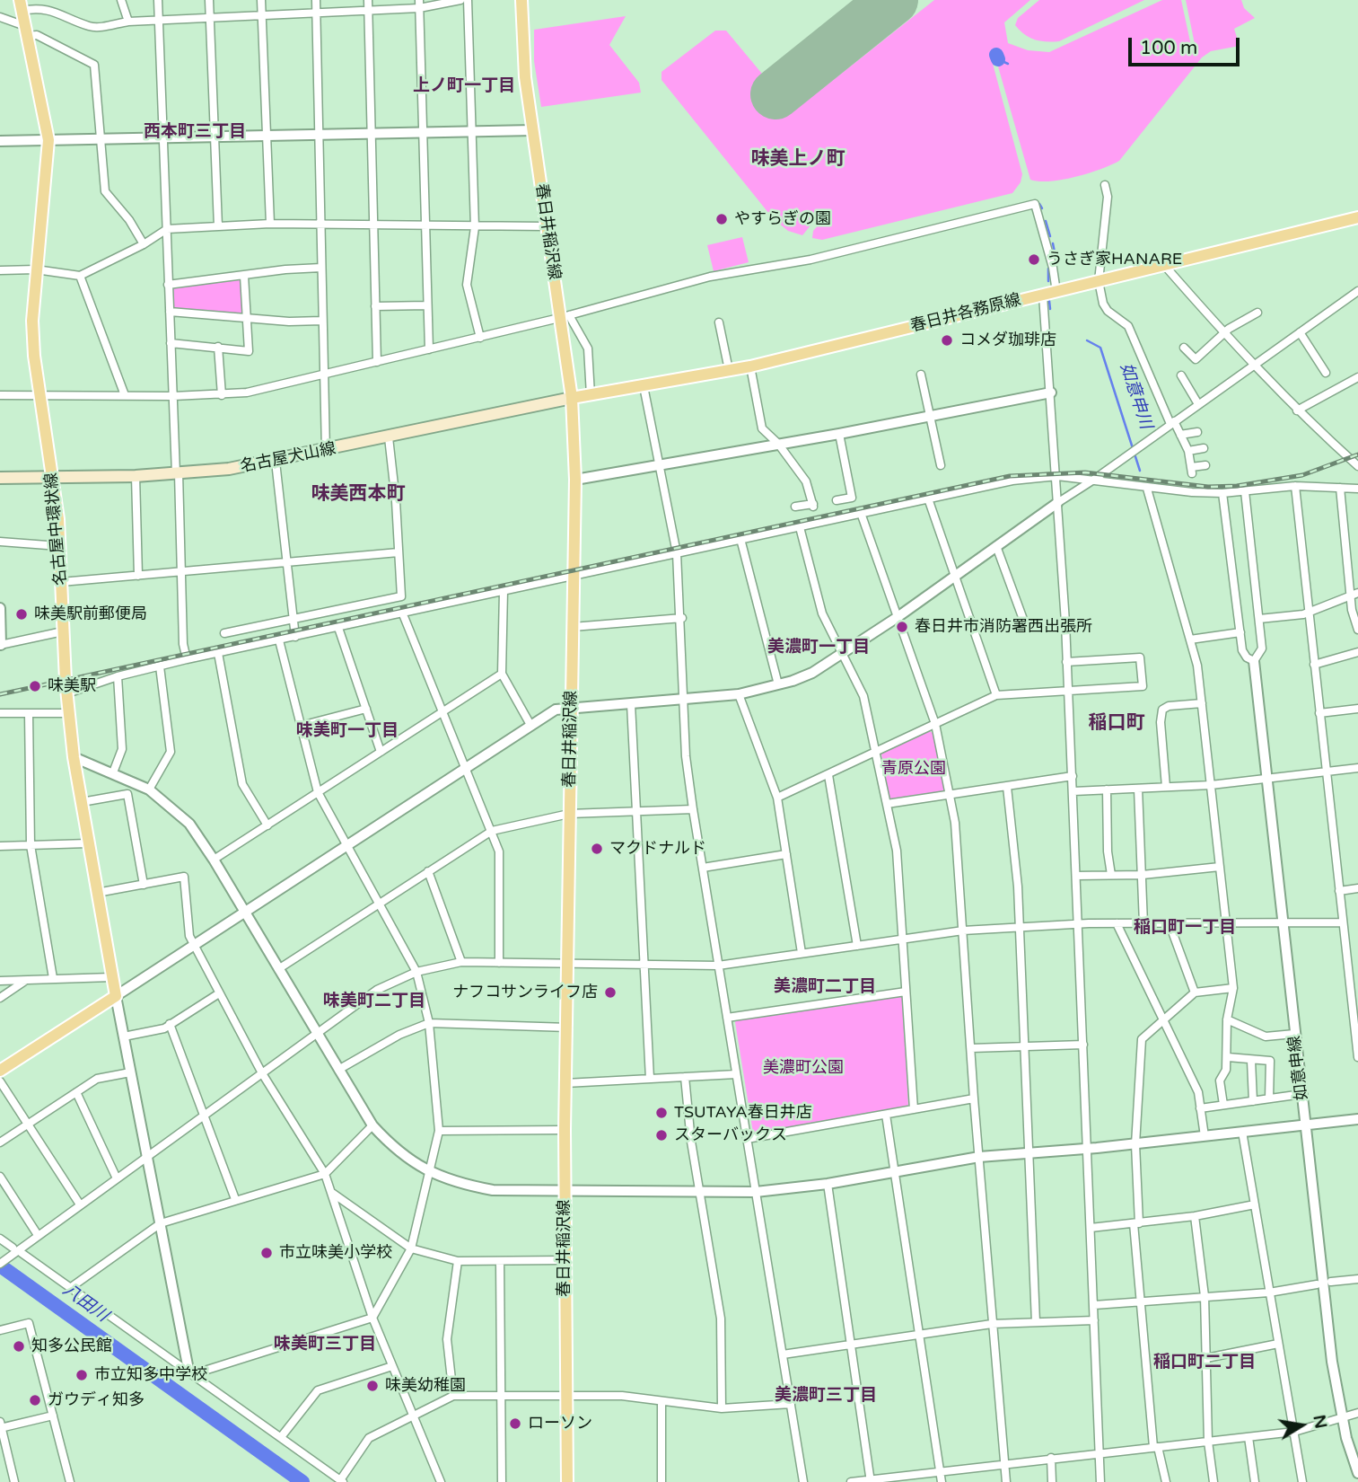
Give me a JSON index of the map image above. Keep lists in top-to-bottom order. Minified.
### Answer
{"streets":{"main road":["春日井稲沢線","春日井各務原線","名古屋犬山線","名古屋中環状線"],"street":["如意申線"]},"crossings":[["春日井稲沢線","春日井各務原線"],["春日井稲沢線","名古屋犬山線"],["春日井各務原線","名古屋犬山線"],["名古屋犬山線","名古屋中環状線"]],"districts":["上ノ町一丁目","西本町三丁目","味美上ノ町","味美西本町","美濃町一丁目","稲口町","味美町一丁目","稲口町一丁目","美濃町二丁目","味美町二丁目","味美町三丁目","稲口町二丁目","美濃町三丁目"],"water":["如意申川","八田川"],"parks":["青原公園","美濃町公園"],"places":["やすらぎの園","うさぎ家HANARE","コメダ珈琲店","味美駅前郵便局","春日井市消防署西出張所","味美駅","マクドナルド","ナフコサンライフ店","TSUTAYA春日井店","スターバックス","市立味美小学校","知多公民館","市立知多中学校","味美幼稚園","ガウディ知多","ローソン"],"scale_bar":"100 m","north":"right"}
